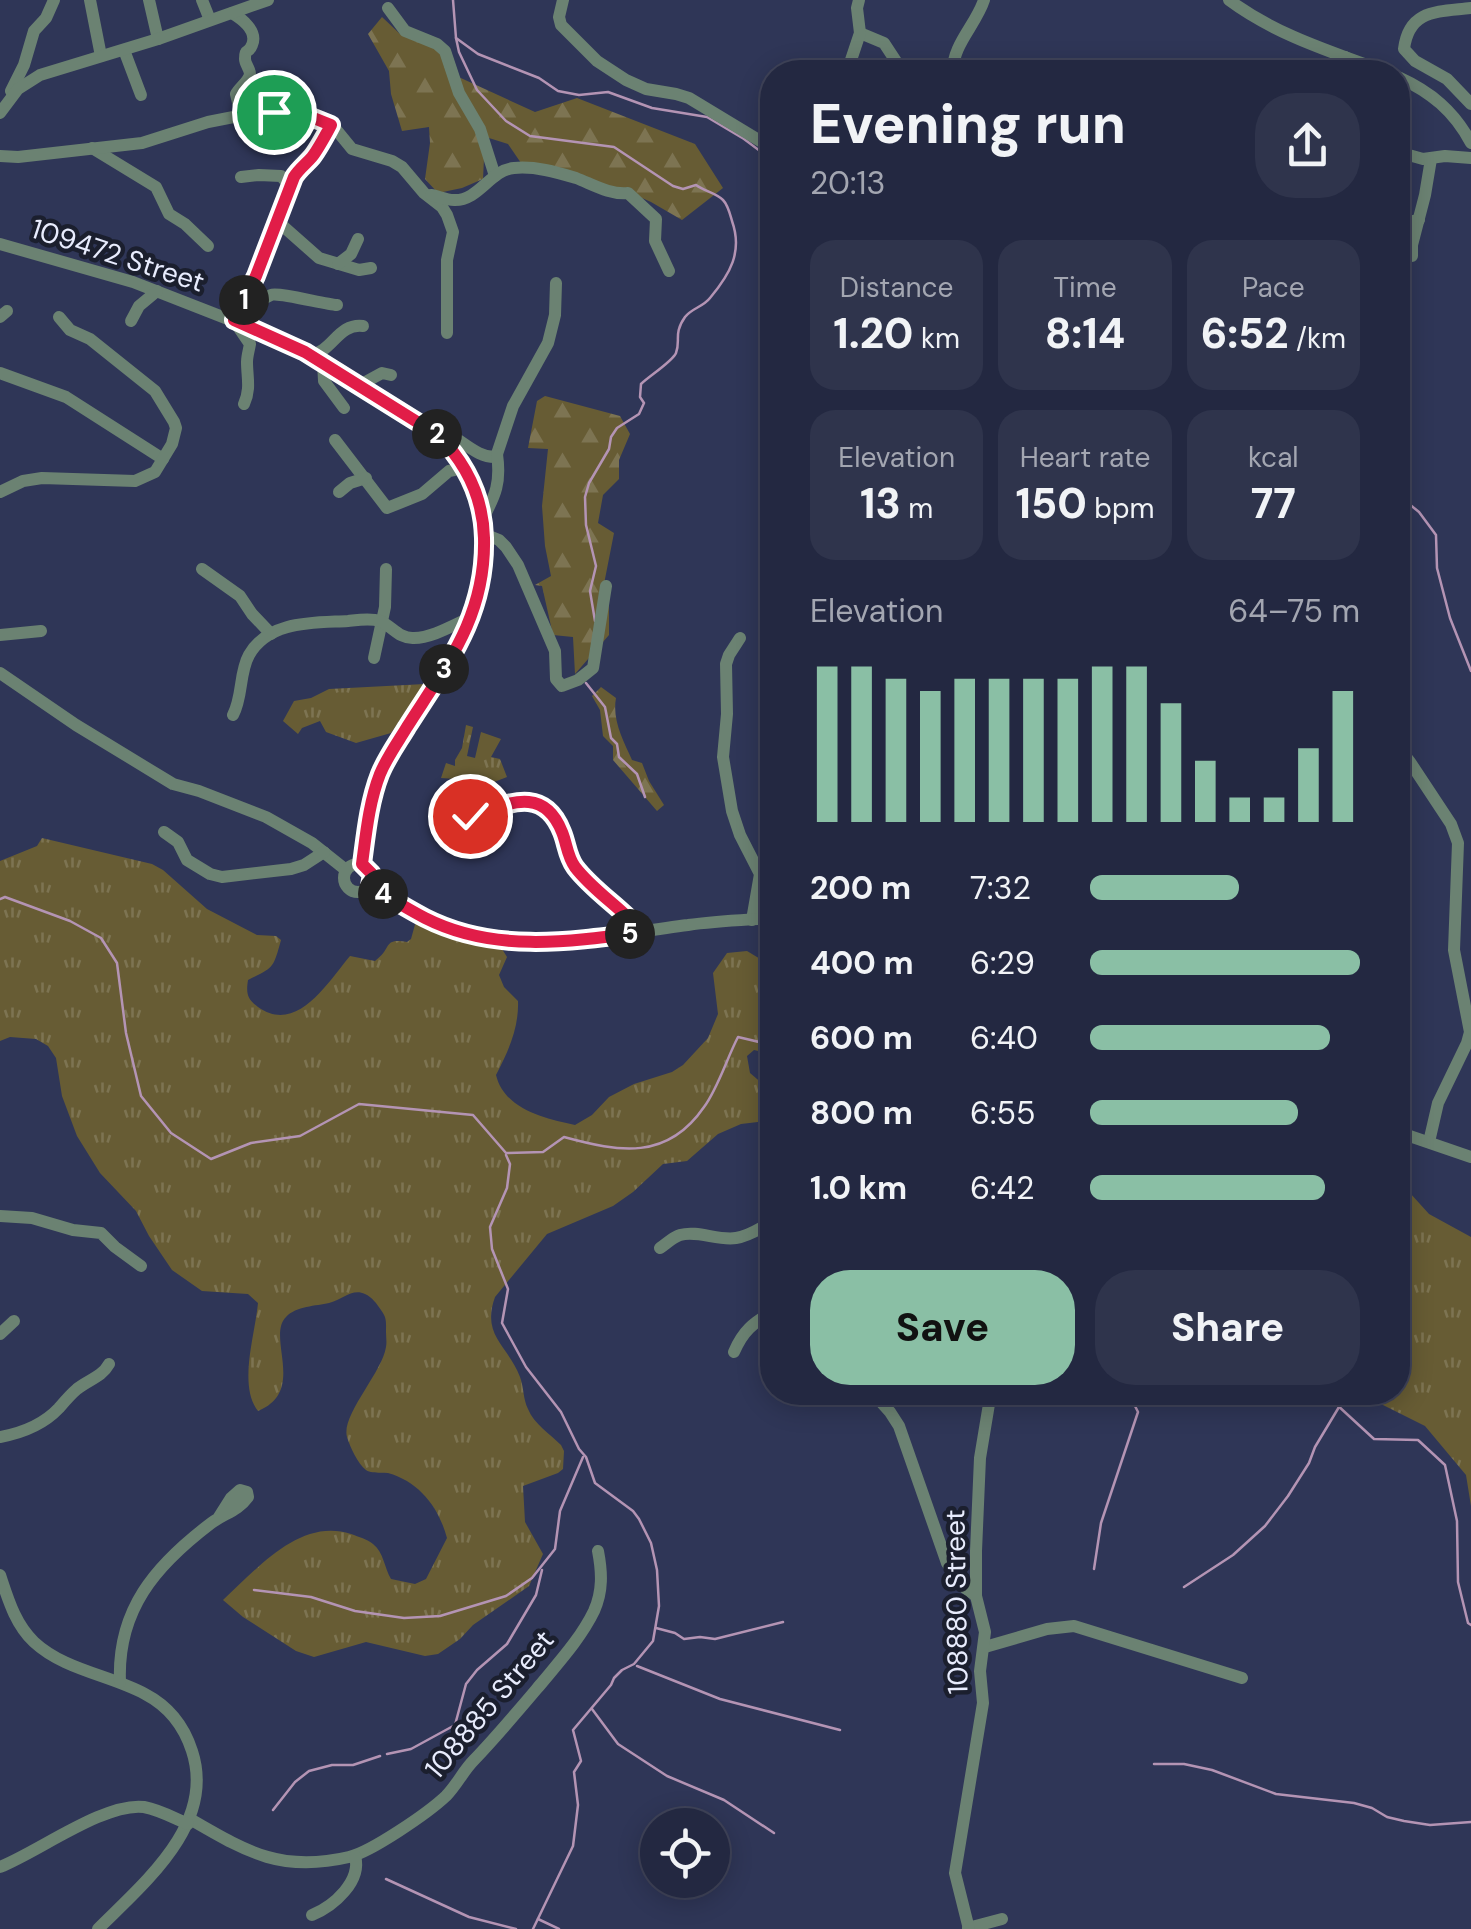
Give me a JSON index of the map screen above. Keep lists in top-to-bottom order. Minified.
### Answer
{"streets":{"street":["109472 Street","108880 Street","108885 Street"]},"page":{"heading":["Evening run","20:13"],"stats":[["Distance","1.20 km"],["Time","8:14"],["Pace","6:52 /km"],["Elevation","13 m"],["Heart rate","150 bpm"],["kcal","77"]],"pins":["1","2","3","4","5"],"chart":["Elevation","64–75 m"],"list":[{"name":"200 m","note":"7:32"},{"name":"400 m","note":"6:29"},{"name":"600 m","note":"6:40"},{"name":"800 m","note":"6:55"},{"name":"1.0 km","note":"6:42"}],"buttons":["Save","Share"]}}
